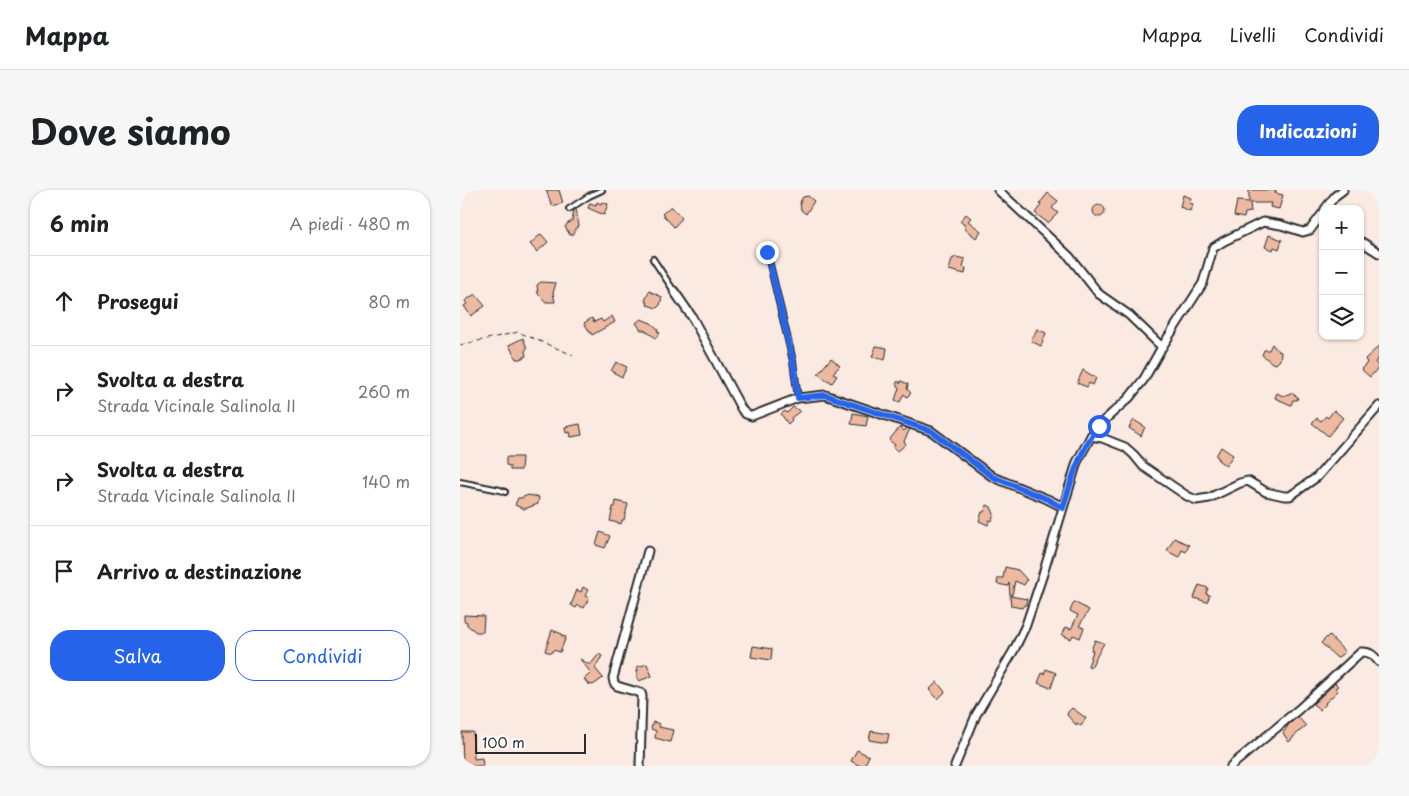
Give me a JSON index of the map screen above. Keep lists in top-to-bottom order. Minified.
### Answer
{"scale_bar":"100 m","page":{"header":"Mappa","nav":["Mappa","Livelli","Condividi"],"title":"Dove siamo","buttons":["Indicazioni",["Salva","Condividi"]],"heading":["6 min","A piedi · 480 m"],"map_buttons":["+","−"],"list":[["Prosegui","80 m"],["Svolta a destra","Strada Vicinale Salinola II","260 m"],["Svolta a destra","Strada Vicinale Salinola II","140 m"],"Arrivo a destinazione"],"scale":"100 m"}}
